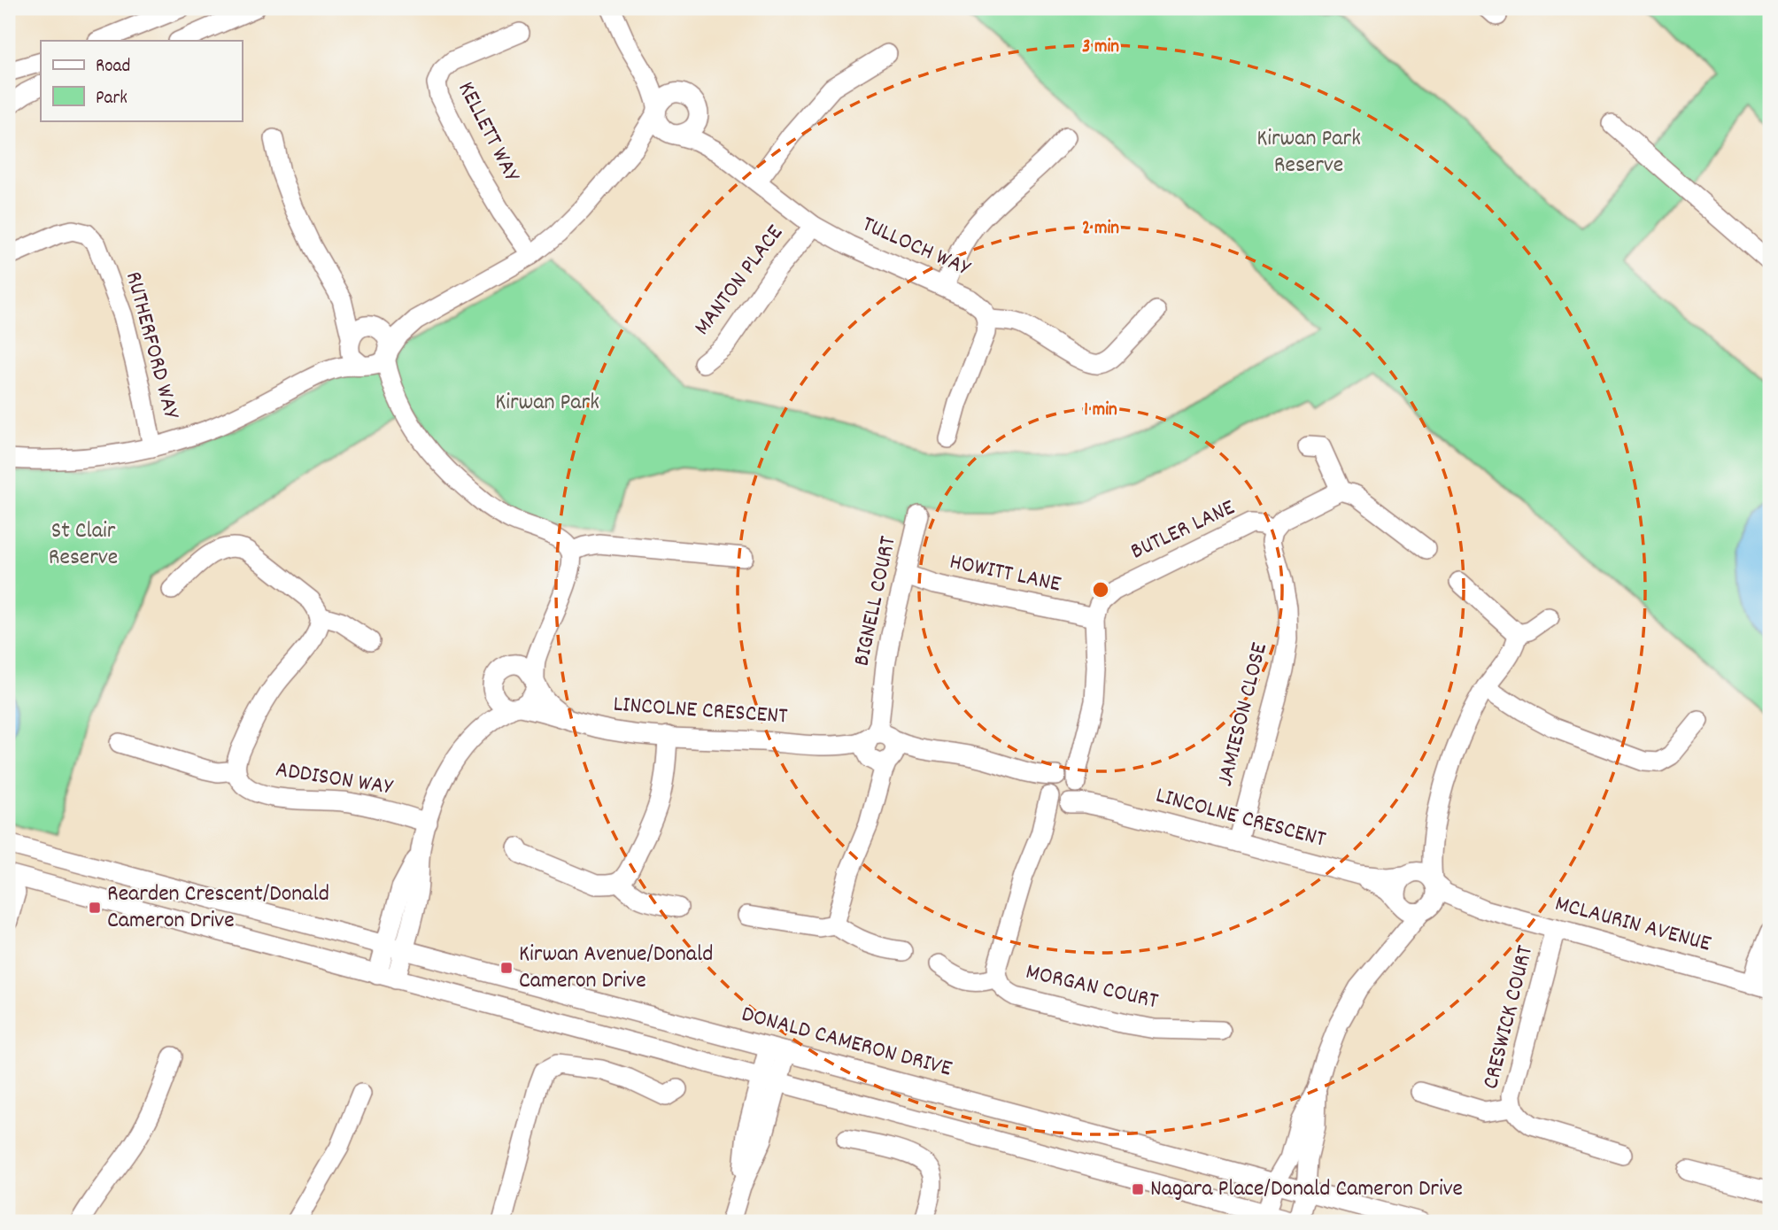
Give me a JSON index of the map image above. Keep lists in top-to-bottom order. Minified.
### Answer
{"streets":{"street":["KELLETT WAY","TULLOCH WAY","MANTON PLACE","RUTHERFORD WAY","BUTLER LANE","HOWITT LANE","BIGNELL COURT","LINCOLNE CRESCENT","JAMIESON CLOSE","ADDISON WAY","MCLAURIN AVENUE","MORGAN COURT","CRESWICK COURT","DONALD CAMERON DRIVE"]},"crossings":[["TULLOCH WAY","MANTON PLACE"],["BUTLER LANE","HOWITT LANE"],["BUTLER LANE","JAMIESON CLOSE"],["HOWITT LANE","BIGNELL COURT"],["BIGNELL COURT","LINCOLNE CRESCENT"],["LINCOLNE CRESCENT","JAMIESON CLOSE"],["LINCOLNE CRESCENT","MCLAURIN AVENUE"],["LINCOLNE CRESCENT","MORGAN COURT"],["MCLAURIN AVENUE","CRESWICK COURT"]],"parks":["Kirwan Park Reserve","Kirwan Park","St Clair Reserve"],"places":{"transit":["Rearden Crescent/Donald Cameron Drive","Kirwan Avenue/Donald Cameron Drive","Nagara Place/Donald Cameron Drive"]},"legend":["Road","Park"],"rings":["3 min","2 min","1 min"]}
